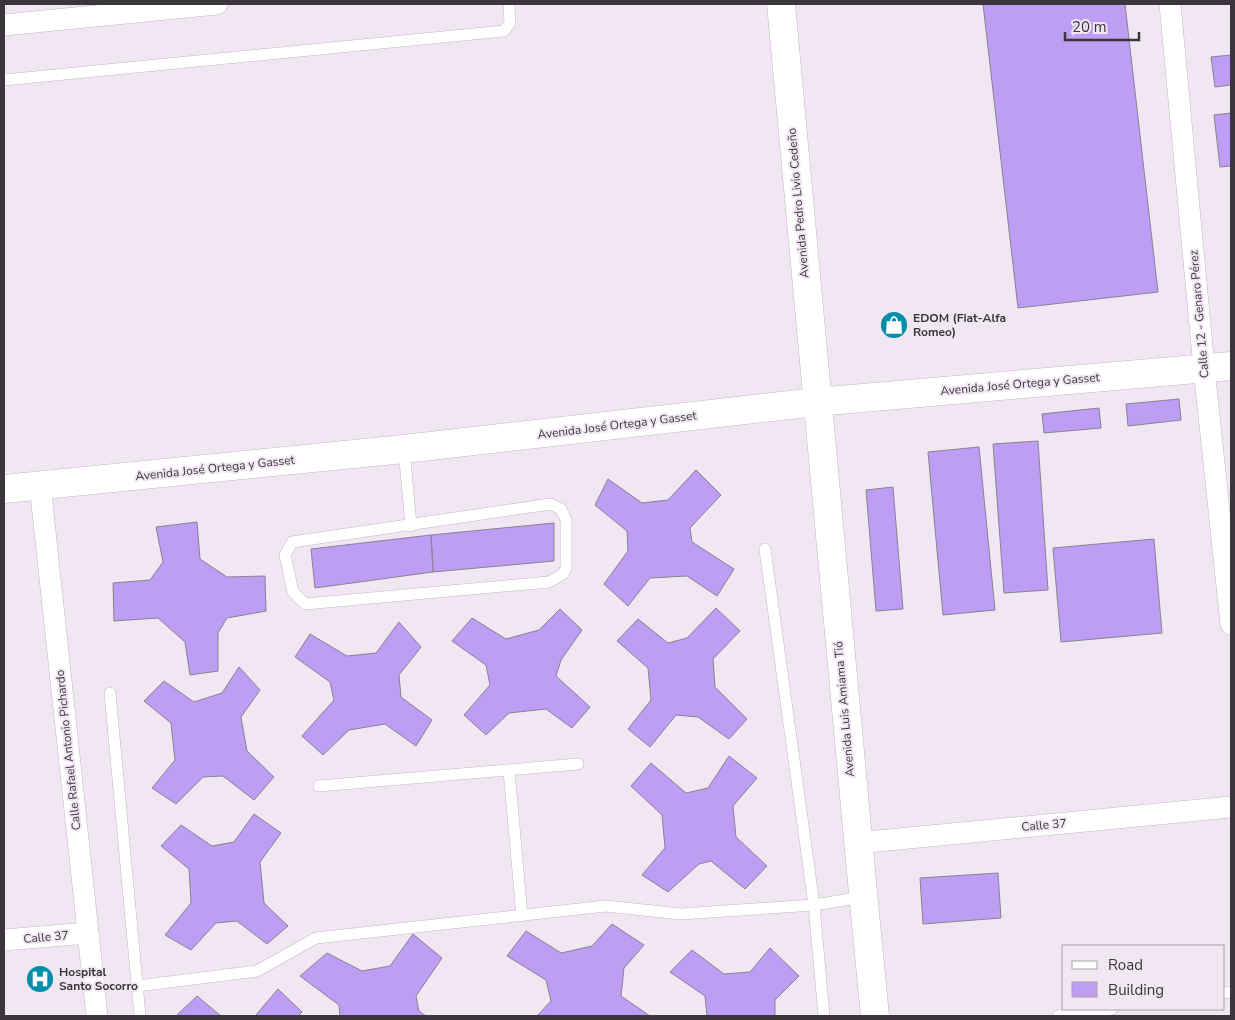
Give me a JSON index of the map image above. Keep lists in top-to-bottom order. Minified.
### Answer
{"streets":{"main road":["Avenida Pedro Livio Cedeño","Avenida José Ortega y Gasset","Avenida Luis Amiama Tió"],"street":["Calle 12 - Genaro Pérez","Calle Rafael Antonio Pichardo","Calle 37"]},"crossings":[["Avenida Pedro Livio Cedeño","Avenida José Ortega y Gasset"],["Avenida Pedro Livio Cedeño","Avenida Luis Amiama Tió"],["Calle 12 - Genaro Pérez","Avenida José Ortega y Gasset"],["Avenida José Ortega y Gasset","Avenida Luis Amiama Tió"],["Avenida José Ortega y Gasset","Calle Rafael Antonio Pichardo"],["Avenida Luis Amiama Tió","Calle 37"],["Calle Rafael Antonio Pichardo","Calle 37"]],"places":{"shop":["EDOM (Fiat-Alfa Romeo)"],"hospital":["Hospital Santo Socorro"]},"legend":["Road","Building"],"scale_bar":"20 m"}
